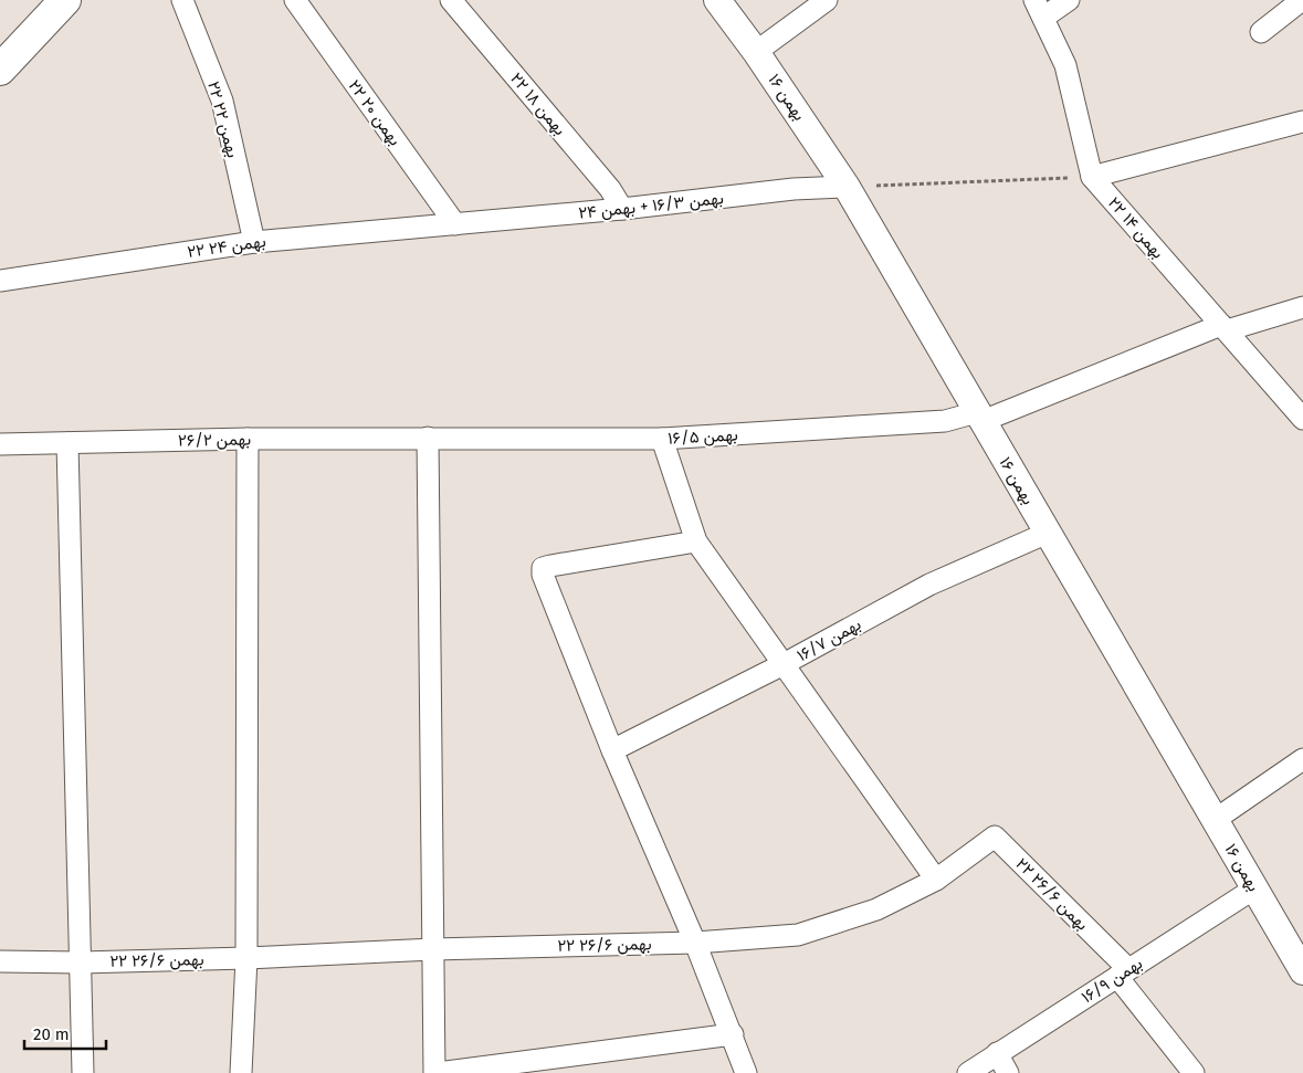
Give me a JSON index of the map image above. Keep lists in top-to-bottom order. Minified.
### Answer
{"streets":{"street":["بهمن ۱۶","۲۲ بهمن ۱۸","۲۲ بهمن ۲۰","۲۲ بهمن ۲۲","بهمن ۱۶/۳ + بهمن ۲۴","۲۲ بهمن ۱۴","۲۲ بهمن ۲۴","بهمن ۱۶/۵","بهمن ۲۶/۲","بهمن ۱۶/۷","۲۲ بهمن ۲۶/۶","بهمن ۱۶/۹"]},"crossings":[["بهمن ۱۶","بهمن ۱۶/۳ + بهمن ۲۴"],["بهمن ۱۶","بهمن ۱۶/۵"],["بهمن ۱۶","بهمن ۱۶/۷"],["بهمن ۱۶","بهمن ۱۶/۹"],["۲۲ بهمن ۱۸","بهمن ۱۶/۳ + بهمن ۲۴"],["۲۲ بهمن ۲۰","بهمن ۱۶/۳ + بهمن ۲۴"],["۲۲ بهمن ۲۰","۲۲ بهمن ۲۴"],["۲۲ بهمن ۲۲","۲۲ بهمن ۲۴"],["بهمن ۱۶/۳ + بهمن ۲۴","۲۲ بهمن ۲۴"],["۲۲ بهمن ۱۴","بهمن ۱۶/۵"],["بهمن ۱۶/۵","بهمن ۲۶/۲"],["۲۲ بهمن ۲۶/۶","بهمن ۱۶/۹"]],"scale_bar":"20 m"}
